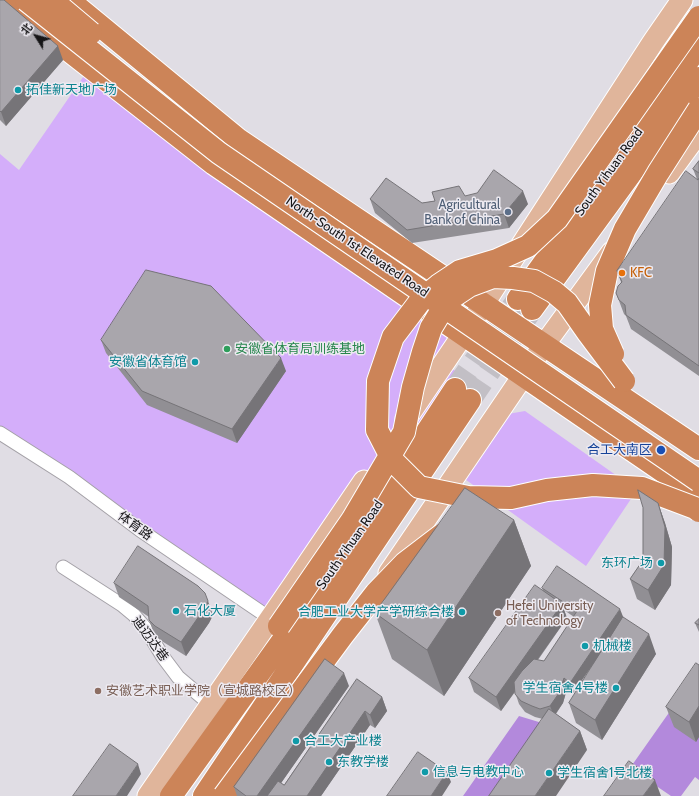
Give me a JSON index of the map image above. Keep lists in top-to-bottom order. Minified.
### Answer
{"streets":{"highway":["South Yihuan Road","North-South 1st Elevated Road"],"street":["体育路","迪迈达巷"]},"places":["拓佳新天地广场","Agricultural Bank of China","KFC","安徽省体育局训练基地","安徽省体育馆","合工大南区","东环广场","石化大厦","合肥工业大学产学研综合楼","Hefei University of Technology","机械楼","学生宿舍4号楼","安徽艺术职业学院（宣城路校区）","合工大产业楼","东教学楼","信息与电教中心","学生宿舍1号北楼"],"north":"top left"}
